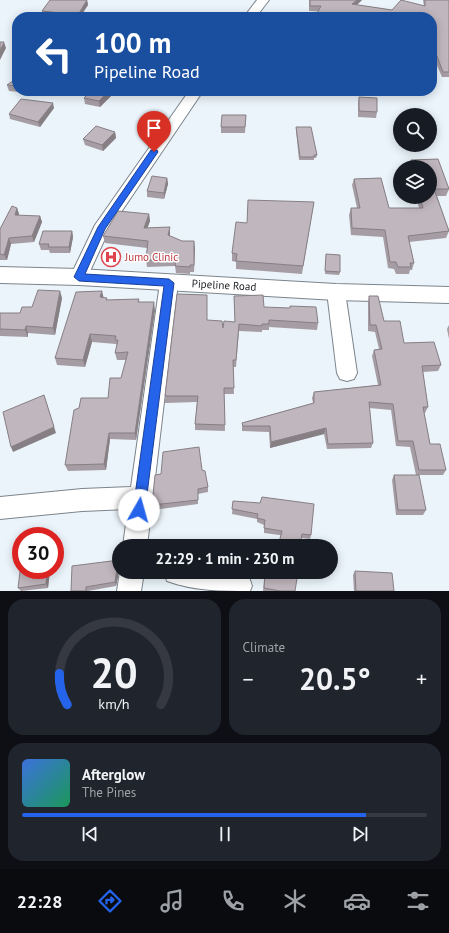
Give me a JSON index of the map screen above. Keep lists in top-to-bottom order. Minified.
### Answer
{"streets":{"street":["Pipeline Road"]},"places":{"hospital":["Jumo Clinic"]},"page":{"turn":["100 m","Pipeline Road"],"limit":"30","trip":"22:29 · 1 min · 230 m","tile":"Climate","heat":["−","20.5°","+"],"song":["Afterglow","The Pines"],"tabs":"22:28","gauge":["20","km/h"]}}
